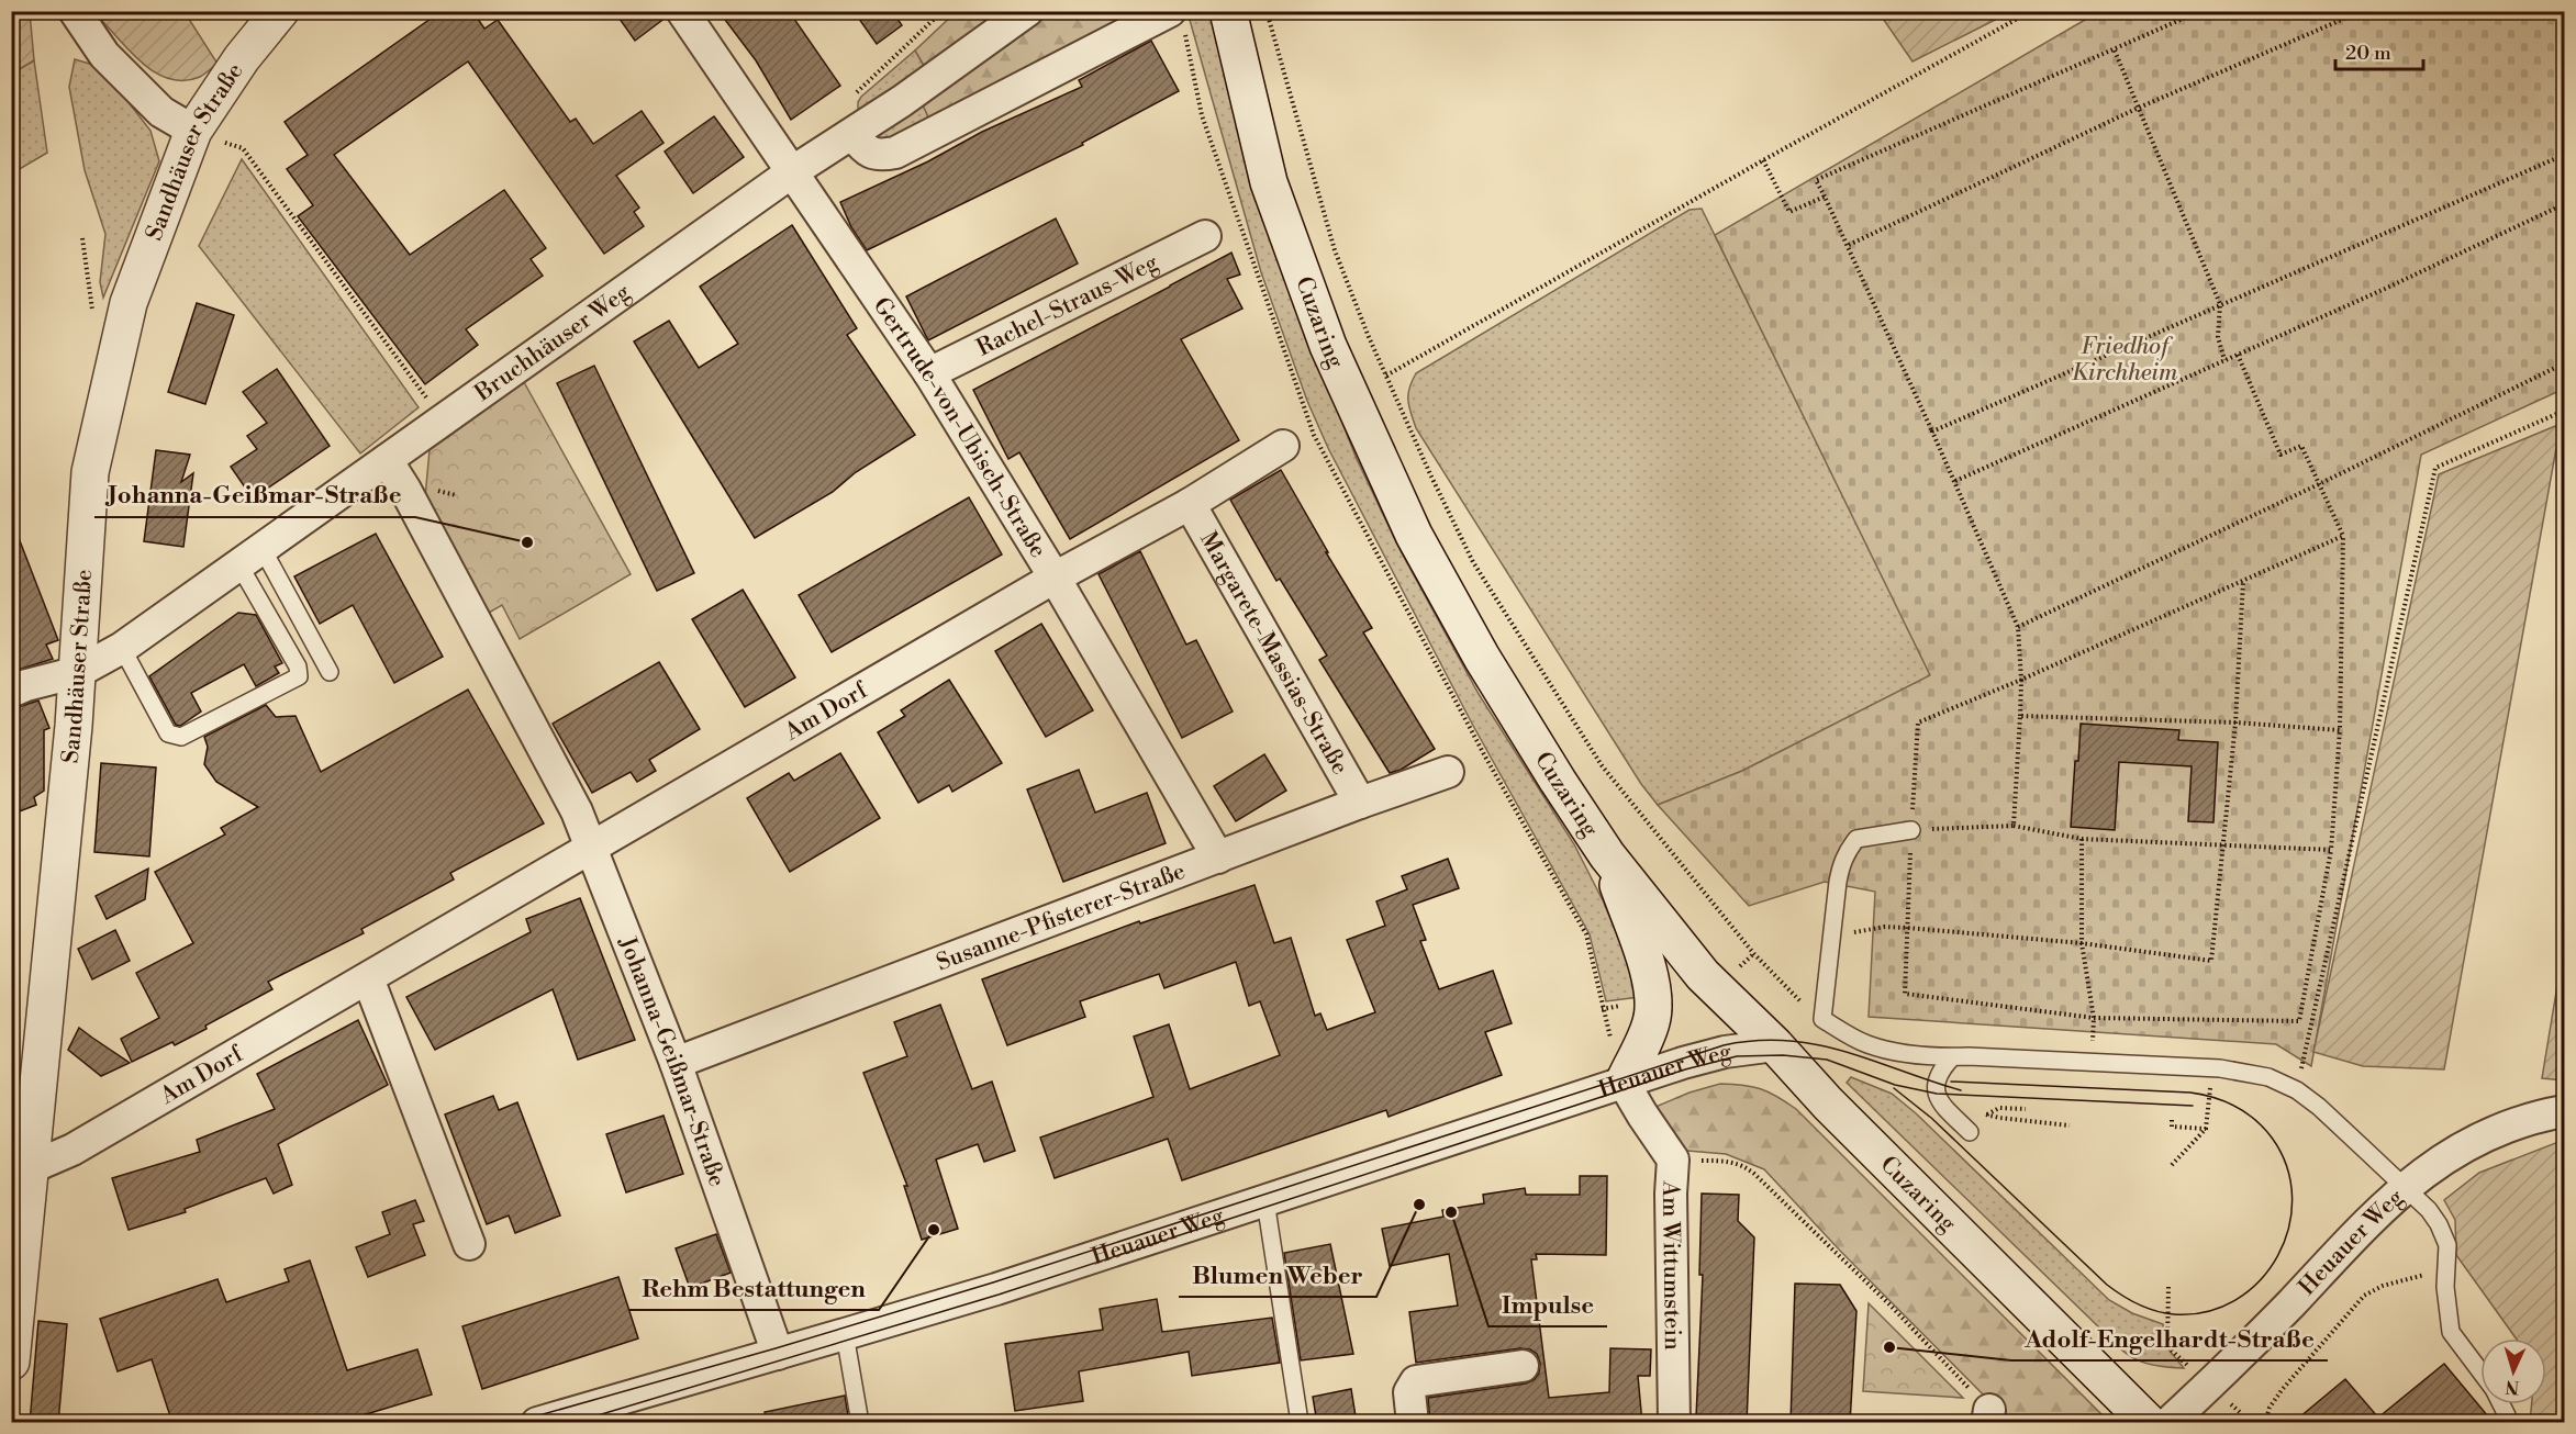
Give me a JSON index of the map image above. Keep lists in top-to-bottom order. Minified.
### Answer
{"streets":{"main road":["Sandhäuser Straße","Cuzaring"],"street":["Rachel-Straus-Weg","Bruchhäuser Weg","Gertrude-von-Ubisch-Straße","Margarete-Massias-Straße","Am Dorf","Susanne-Pfisterer-Straße","Johanna-Geißmar-Straße","Heuauer Weg","Am Wittumstein"]},"crossings":[["Sandhäuser Straße","Bruchhäuser Weg"],["Sandhäuser Straße","Am Dorf"],["Rachel-Straus-Weg","Gertrude-von-Ubisch-Straße"],["Cuzaring","Heuauer Weg"],["Bruchhäuser Weg","Gertrude-von-Ubisch-Straße"],["Bruchhäuser Weg","Johanna-Geißmar-Straße"],["Gertrude-von-Ubisch-Straße","Am Dorf"],["Gertrude-von-Ubisch-Straße","Susanne-Pfisterer-Straße"],["Margarete-Massias-Straße","Am Dorf"],["Margarete-Massias-Straße","Susanne-Pfisterer-Straße"],["Am Dorf","Johanna-Geißmar-Straße"],["Susanne-Pfisterer-Straße","Johanna-Geißmar-Straße"],["Johanna-Geißmar-Straße","Heuauer Weg"],["Heuauer Weg","Am Wittumstein"]],"parks":["Friedhof Kirchheim"],"places":["Johanna-Geißmar-Straße","Blumen Weber","Impulse","Rehm Bestattungen","Adolf-Engelhardt-Straße"],"scale_bar":"20 m","north":"bottom"}
